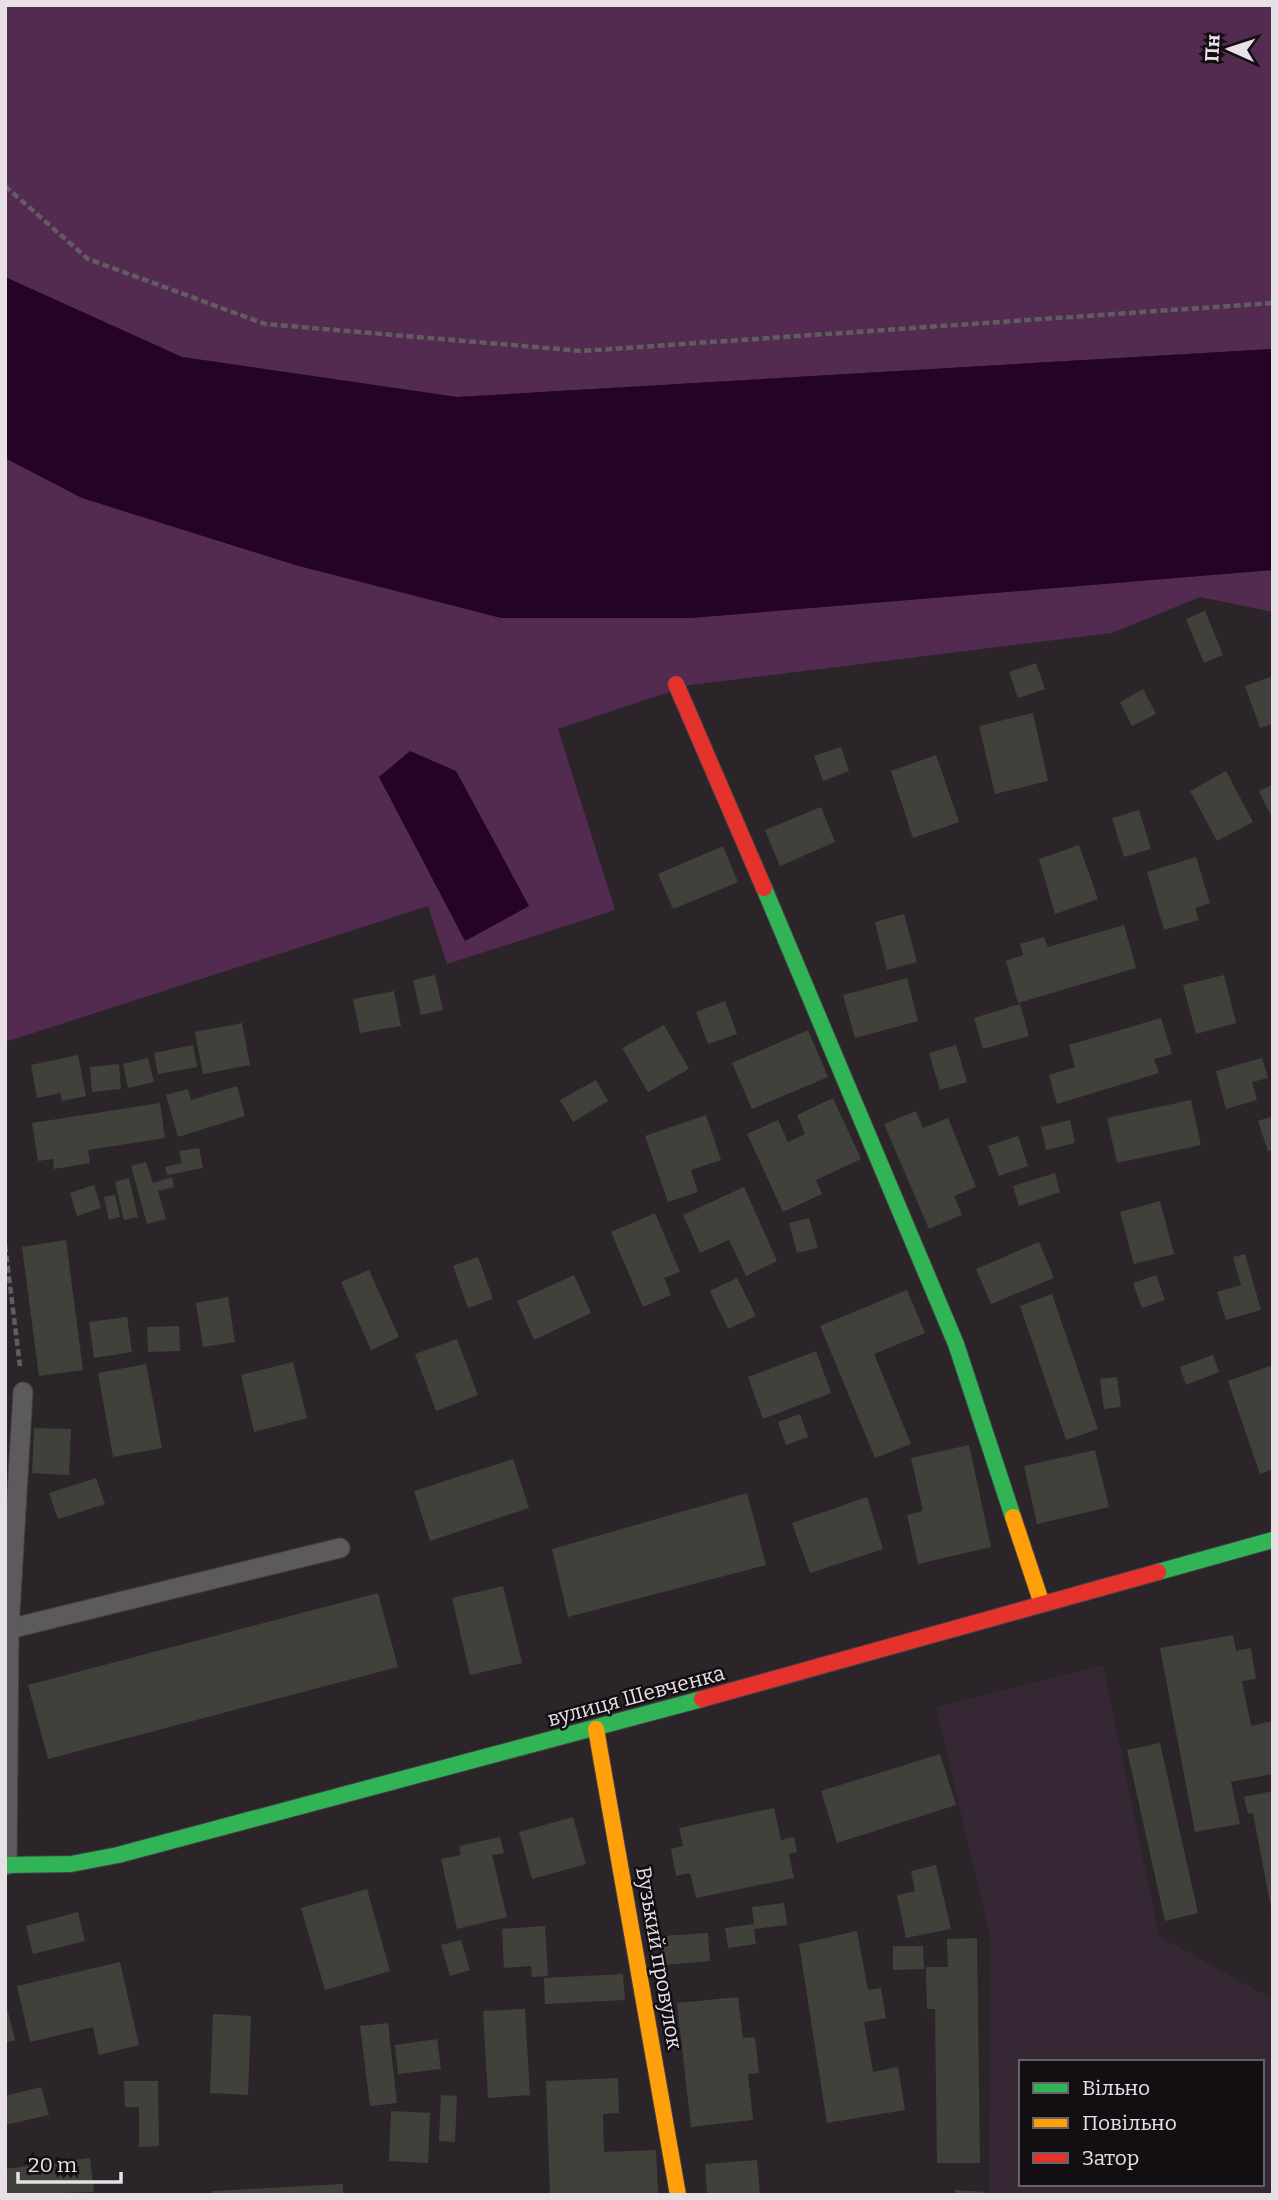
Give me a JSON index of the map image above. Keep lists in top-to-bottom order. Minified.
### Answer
{"streets":{"street":["вулиця Шевченка","Вузький провулок"]},"crossings":[["вулиця Шевченка","Вузький провулок"]],"legend":["Вільно","Повільно","Затор"],"scale_bar":"20 m","north":"left"}
